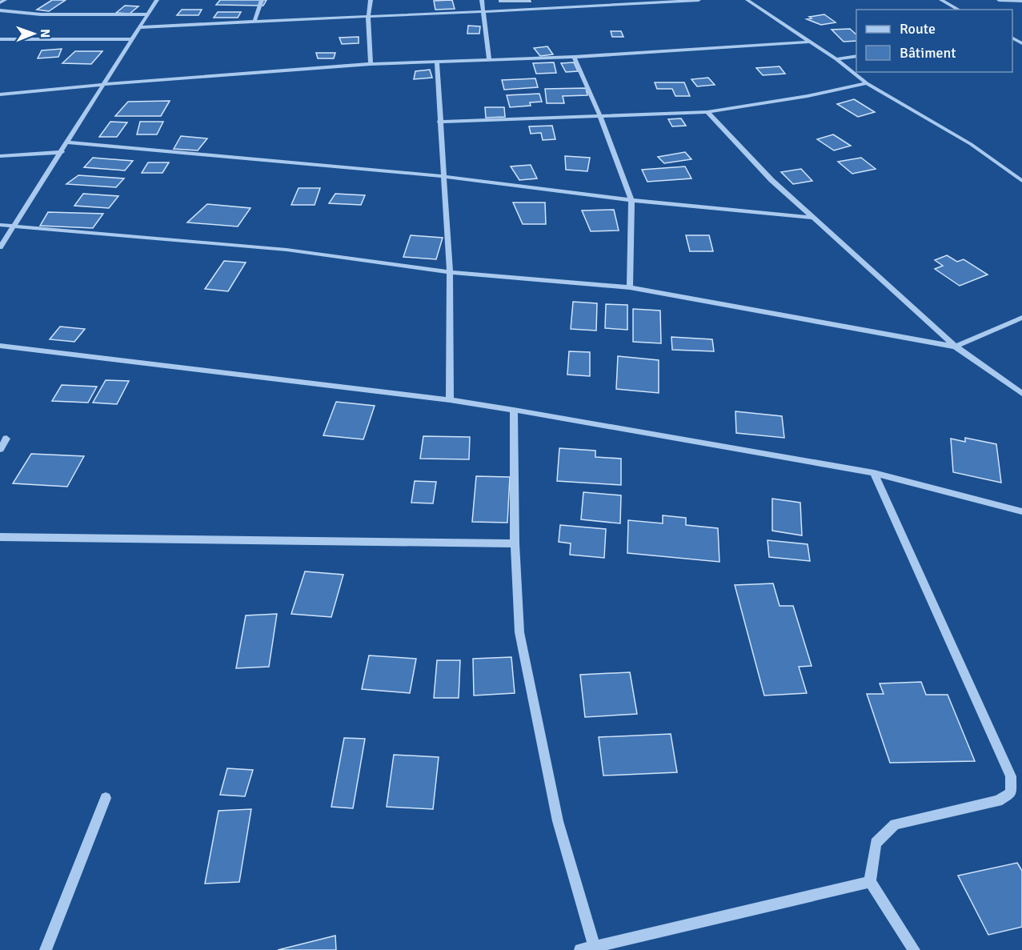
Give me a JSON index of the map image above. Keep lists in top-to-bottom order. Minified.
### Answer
{"legend":["Route","Bâtiment"],"north":"right"}
